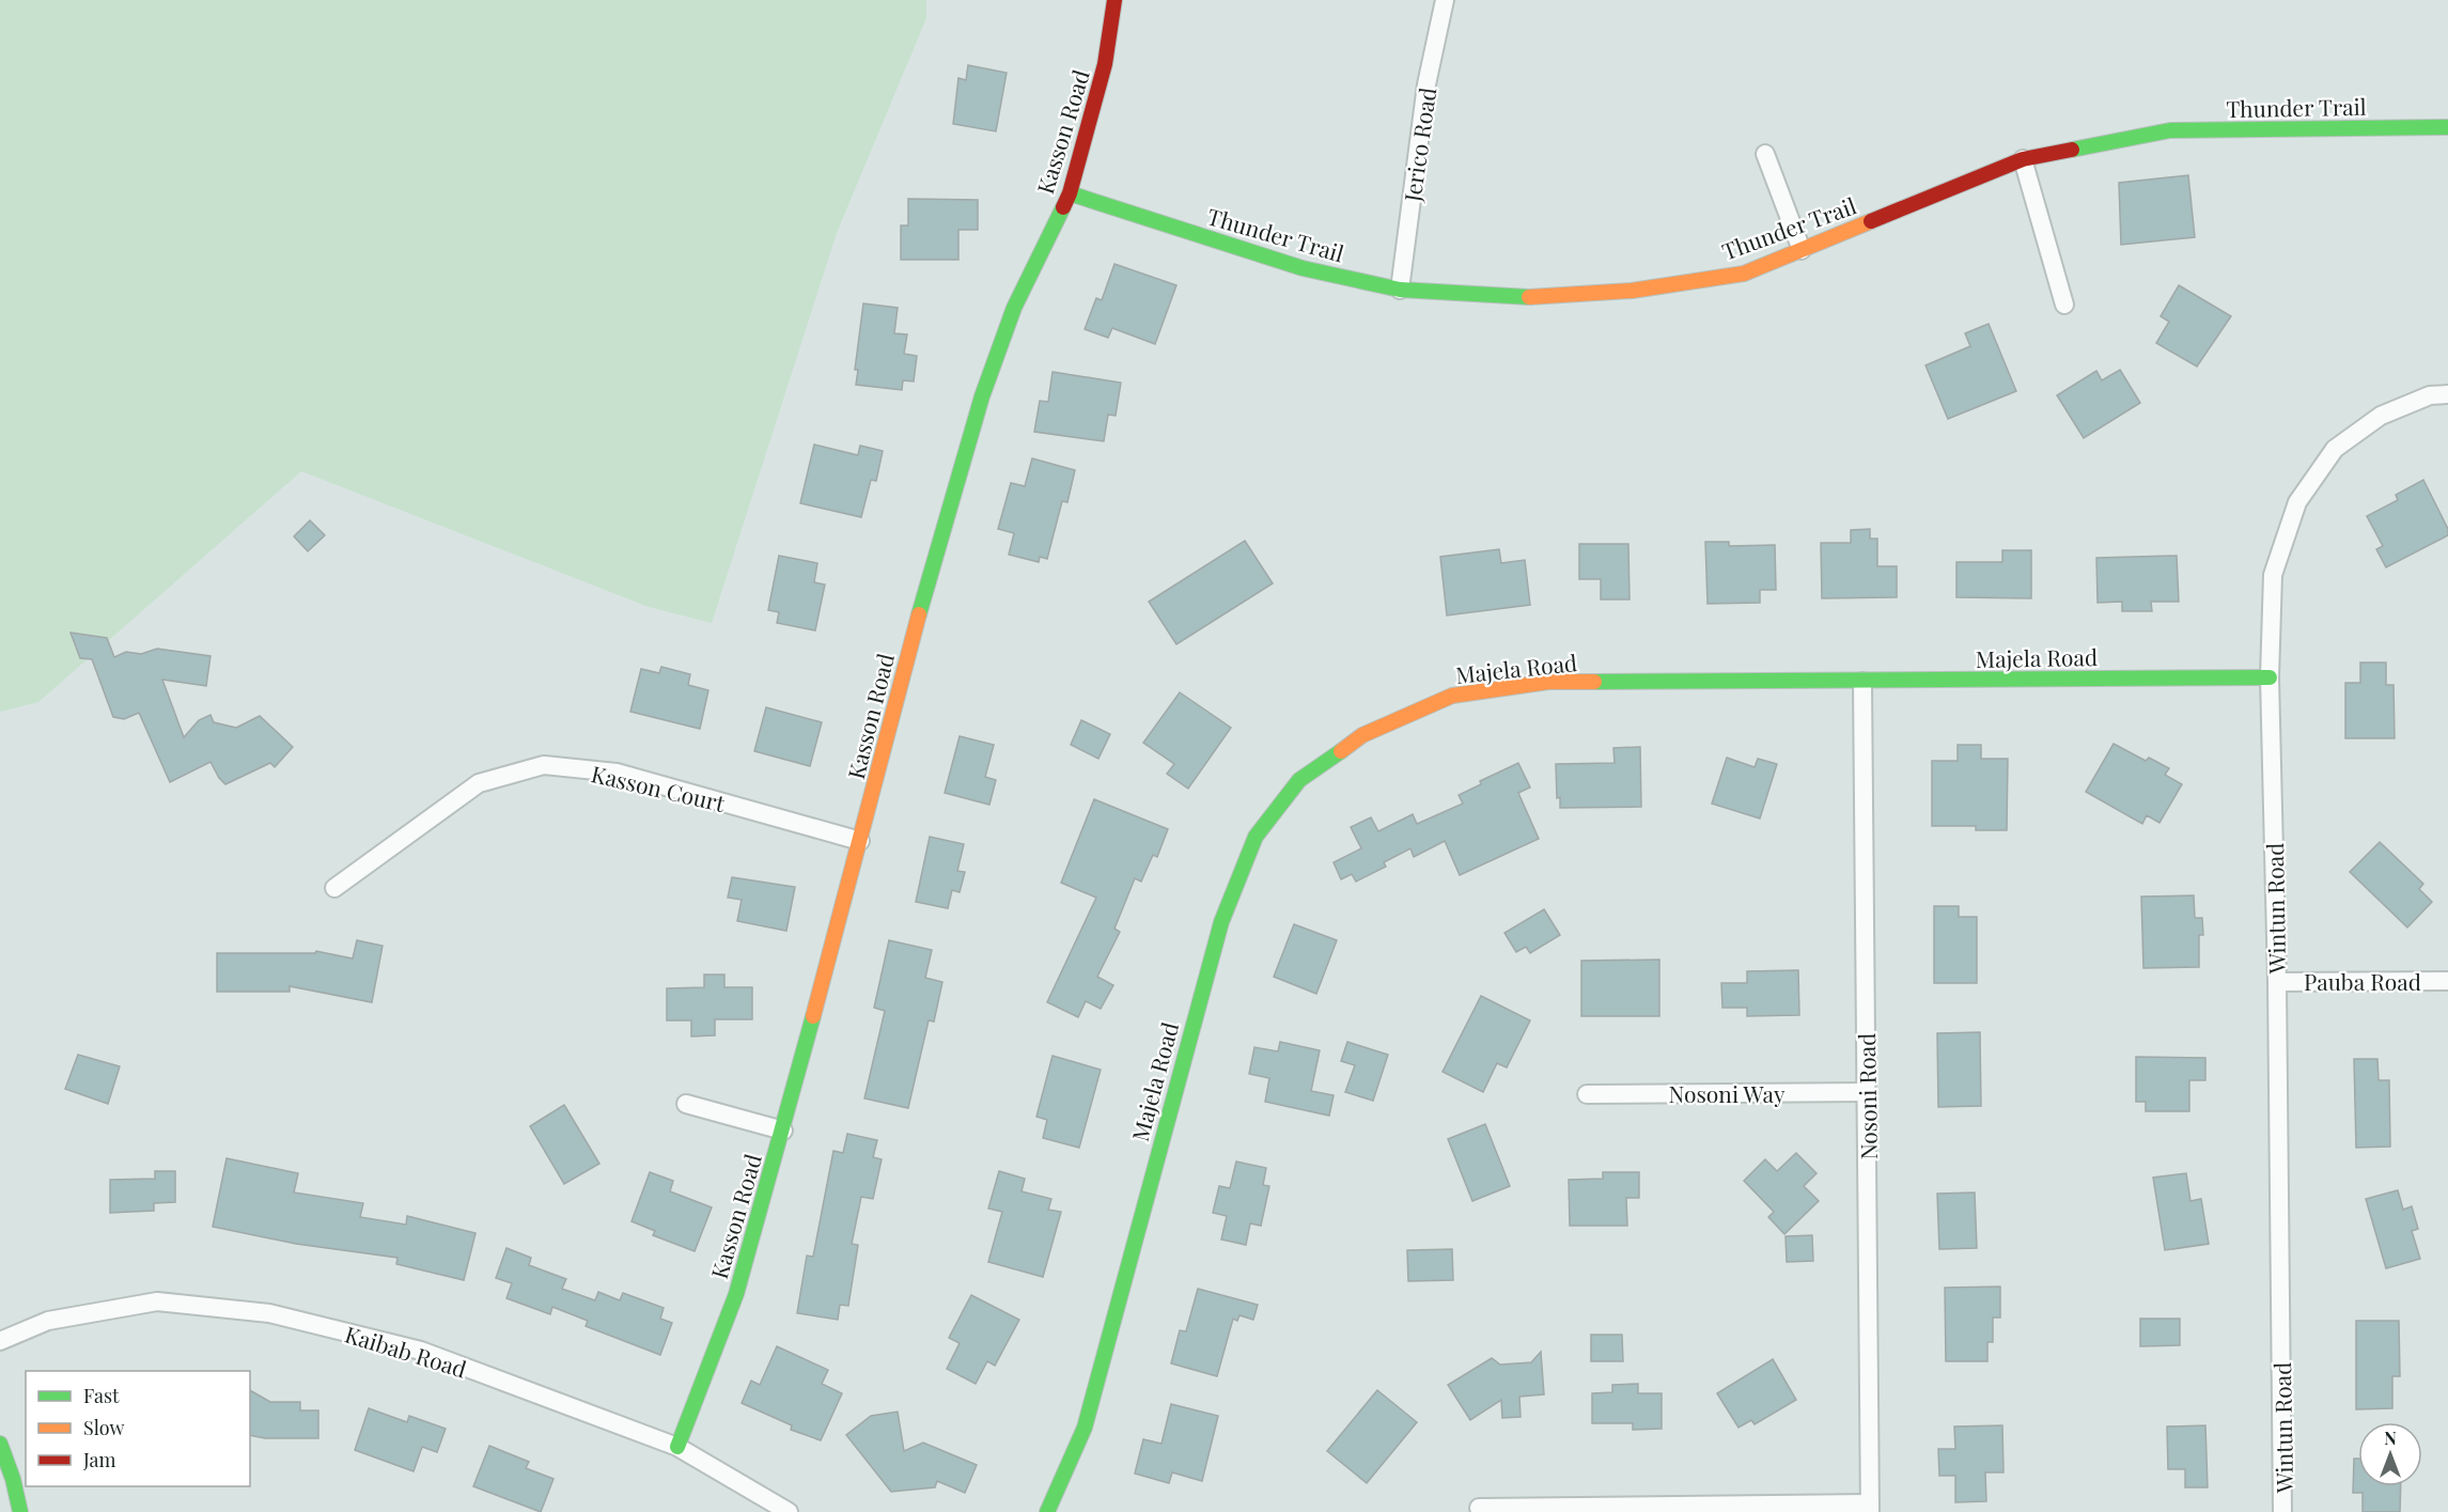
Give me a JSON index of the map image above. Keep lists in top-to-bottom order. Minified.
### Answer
{"streets":{"street":["Thunder Trail","Kasson Road","Jerico Road","Majela Road","Kasson Court","Wintun Road","Pauba Road","Nosoni Way","Nosoni Road","Kaibab Road"]},"crossings":[["Thunder Trail","Kasson Road"],["Thunder Trail","Jerico Road"],["Kasson Road","Kasson Court"],["Kasson Road","Kaibab Road"],["Majela Road","Wintun Road"],["Majela Road","Nosoni Road"],["Wintun Road","Pauba Road"],["Nosoni Way","Nosoni Road"]],"legend":["Fast","Slow","Jam"],"north":"top"}
